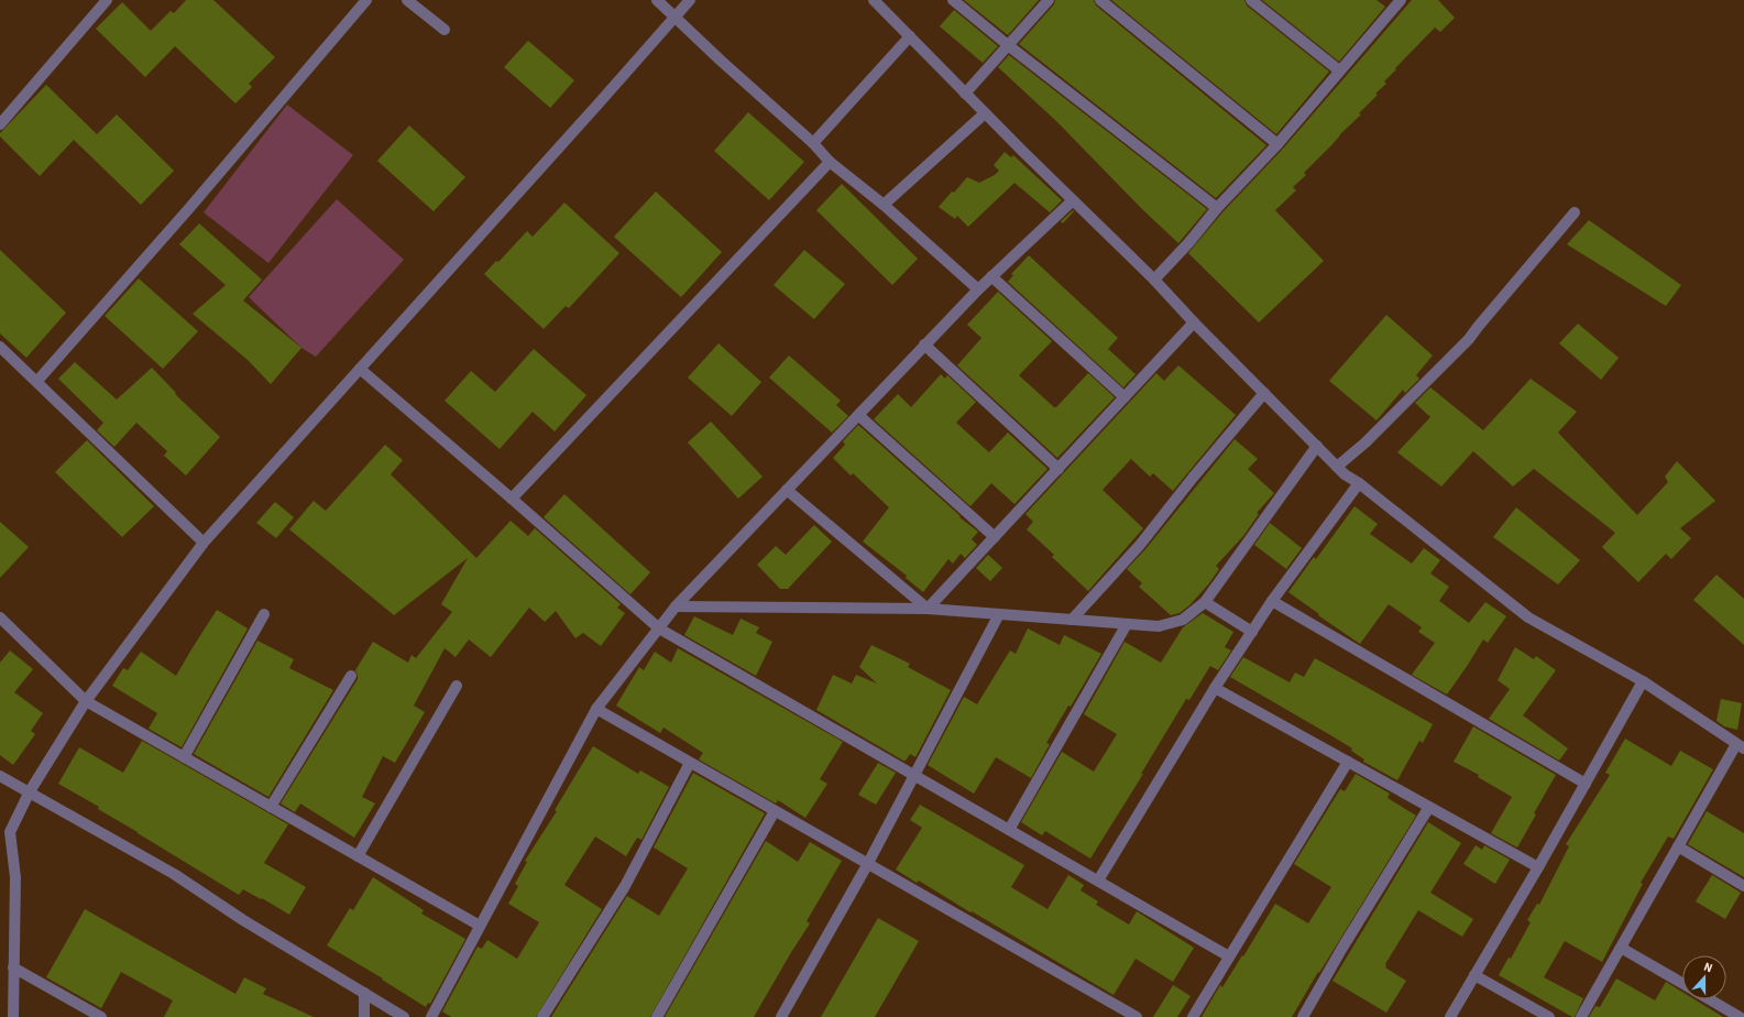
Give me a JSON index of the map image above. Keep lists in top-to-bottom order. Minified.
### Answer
{"north":"top"}
